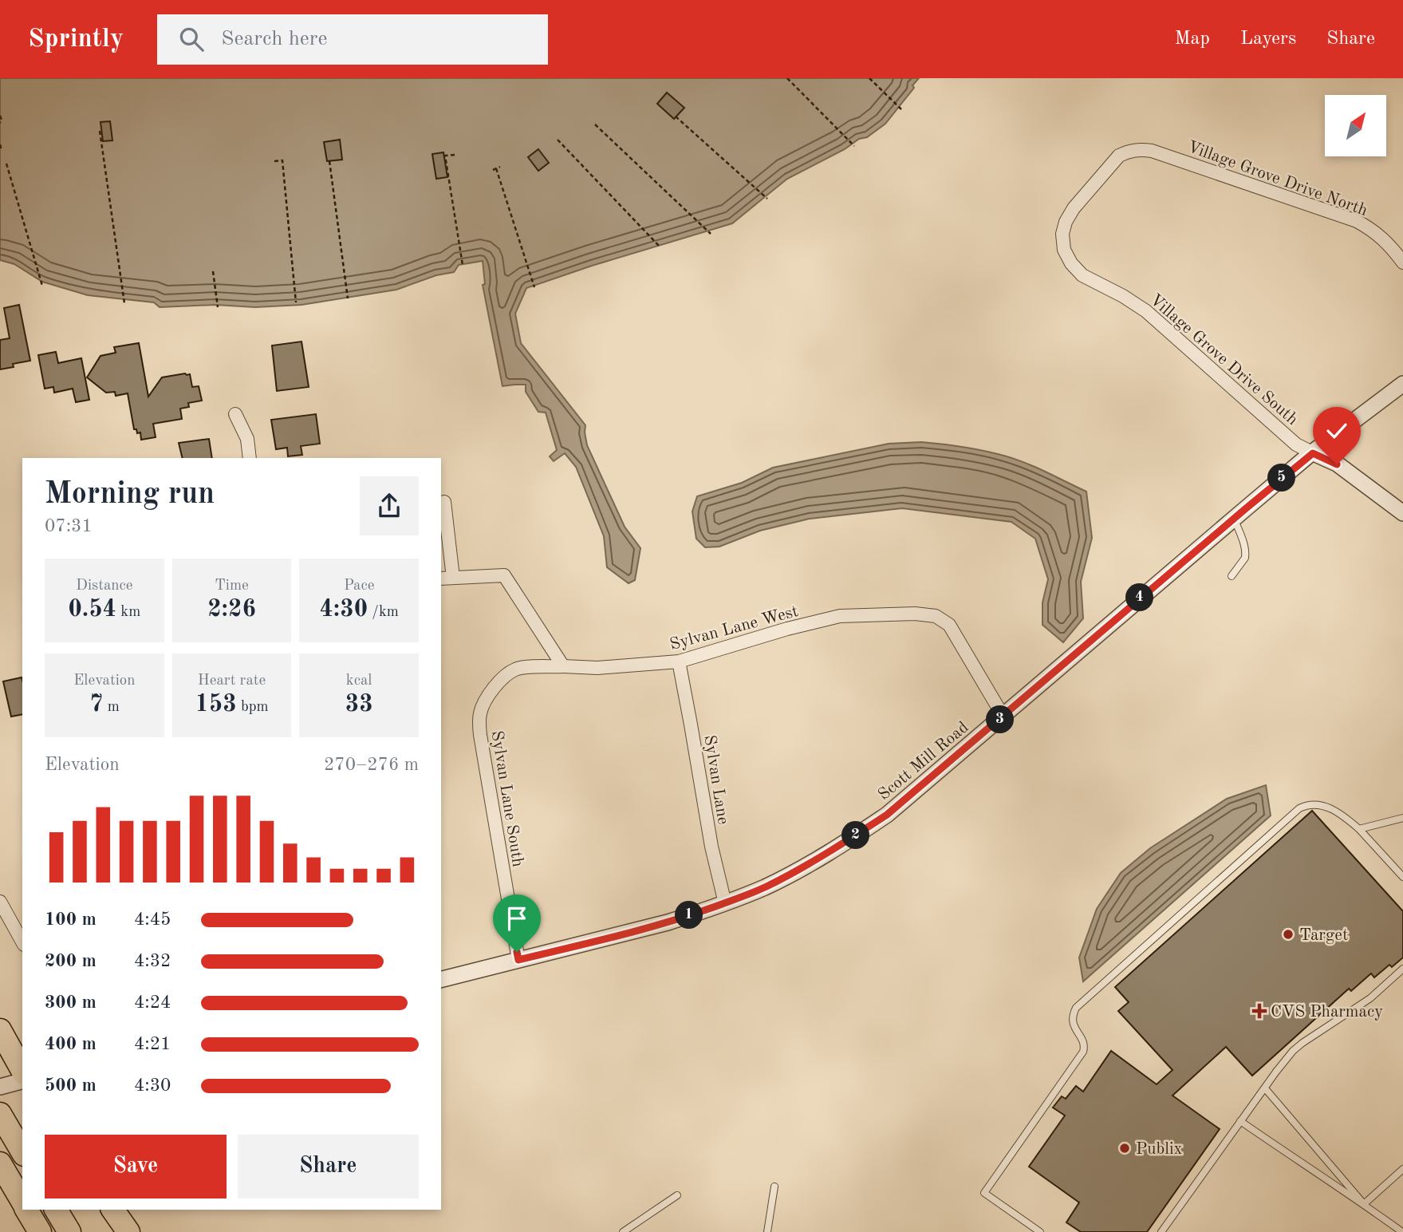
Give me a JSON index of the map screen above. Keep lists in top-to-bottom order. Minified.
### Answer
{"streets":{"street":["Village Grove Drive North","Village Grove Drive South","Sylvan Lane West","Scott Mill Road","Sylvan Lane","Sylvan Lane South"]},"crossings":[["Village Grove Drive North","Village Grove Drive South"],["Village Grove Drive South","Scott Mill Road"],["Sylvan Lane West","Scott Mill Road"],["Sylvan Lane West","Sylvan Lane"],["Sylvan Lane West","Sylvan Lane South"],["Scott Mill Road","Sylvan Lane"],["Scott Mill Road","Sylvan Lane South"]],"places":{"other":["Target","Publix"],"health":["CVS Pharmacy"]},"north":"top right","page":{"header":"Sprintly","search":"Search here","nav":["Map","Layers","Share"],"heading":["Morning run","07:31"],"pins":["5","4","3","2","1"],"stats":[["Distance","0.54 km"],["Time","2:26"],["Pace","4:30 /km"],["Elevation","7 m"],["Heart rate","153 bpm"],["kcal","33"]],"chart":["Elevation","270–276 m"],"list":[{"name":"100 m","note":"4:45"},{"name":"200 m","note":"4:32"},{"name":"300 m","note":"4:24"},{"name":"400 m","note":"4:21"},{"name":"500 m","note":"4:30"}],"buttons":["Save","Share"]}}
